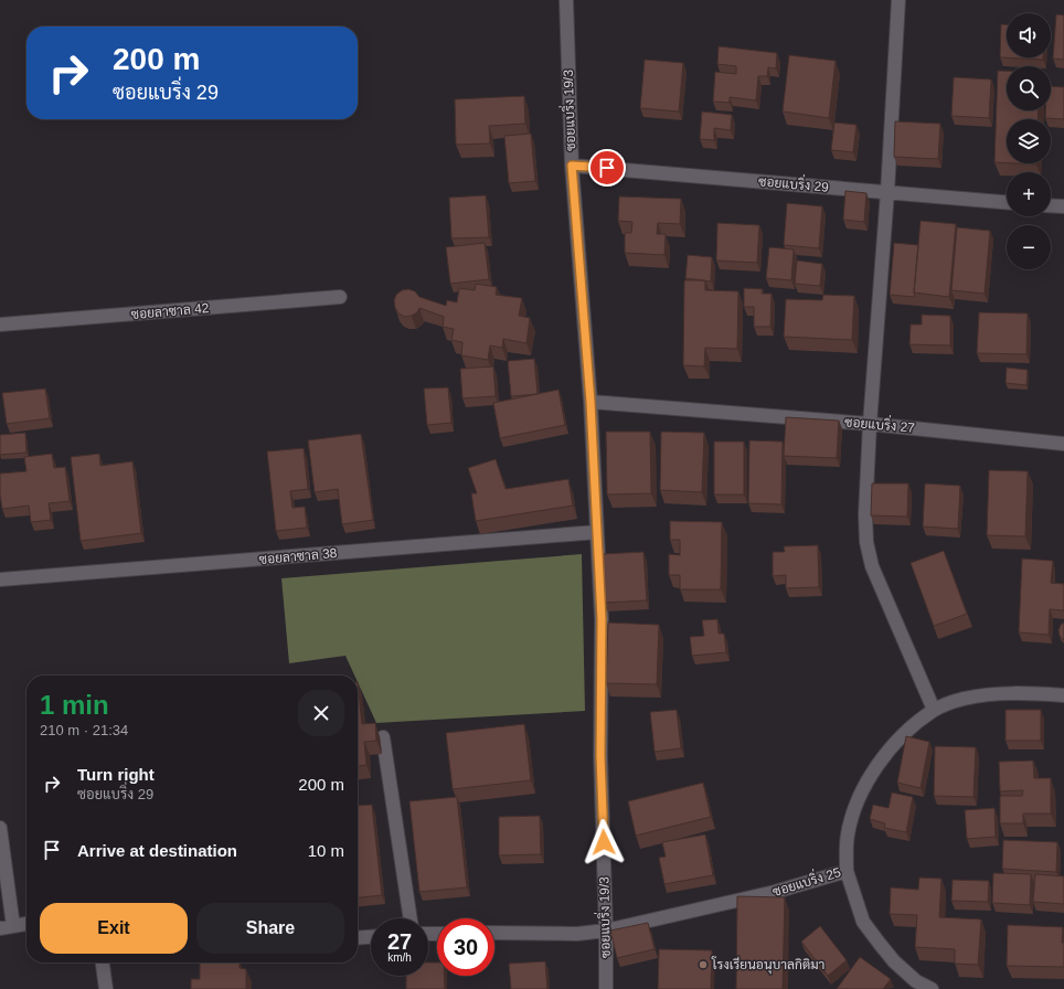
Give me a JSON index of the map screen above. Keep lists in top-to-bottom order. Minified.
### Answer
{"streets":{"street":["ซอยแบริ่ง 19/3","ซอยแบริ่ง 29","ซอยลาซาล 42","ซอยแบริ่ง 27","ซอยลาซาล 38","ซอยแบริ่ง 25"]},"crossings":[["ซอยแบริ่ง 19/3","ซอยแบริ่ง 29"],["ซอยแบริ่ง 19/3","ซอยแบริ่ง 27"],["ซอยแบริ่ง 19/3","ซอยลาซาล 38"],["ซอยแบริ่ง 19/3","ซอยแบริ่ง 25"]],"places":["โรงเรียนอนุบาลกิติมา"],"page":{"map_buttons":["+","−"],"turn":["200 m","ซอยแบริ่ง 29"],"heading":["1 min","210 m · 21:34"],"list":[{"name":"Turn right","note":"ซอยแบริ่ง 29","value":"200 m"},{"name":"Arrive at destination","value":"10 m"}],"buttons":["Exit","Share"],"speed":"27 km/h","limit":"30"}}
